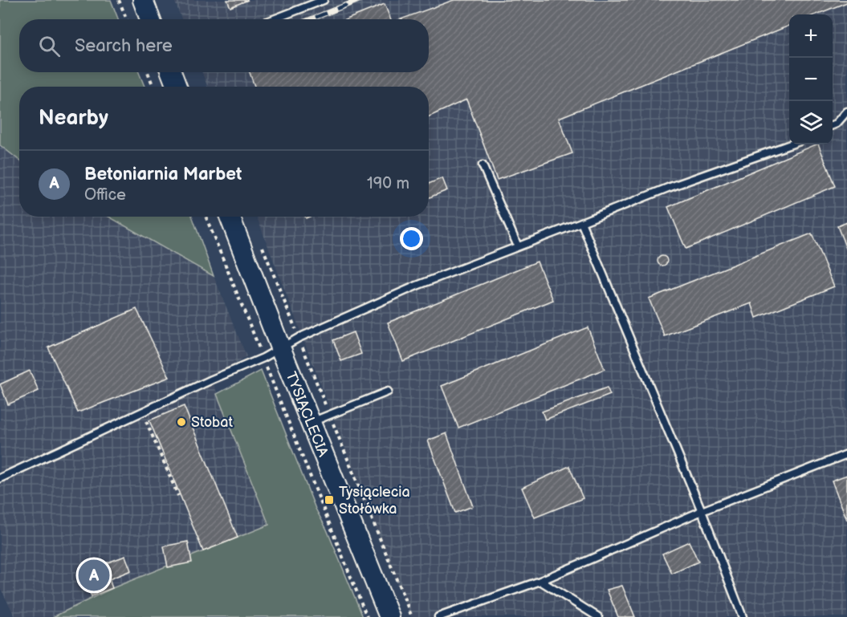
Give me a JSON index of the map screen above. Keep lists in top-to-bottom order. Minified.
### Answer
{"streets":{"street":["TYSIĄCLECIA"]},"places":{"other":["Stobat"],"transit":["Tysiąclecia Stołówka"]},"page":{"map_buttons":["+","−"],"search":"Search here","heading":"Nearby","list":[{"mark":"A","name":"Betoniarnia Marbet","note":"Office","value":"190 m"}],"pins":"A"}}
